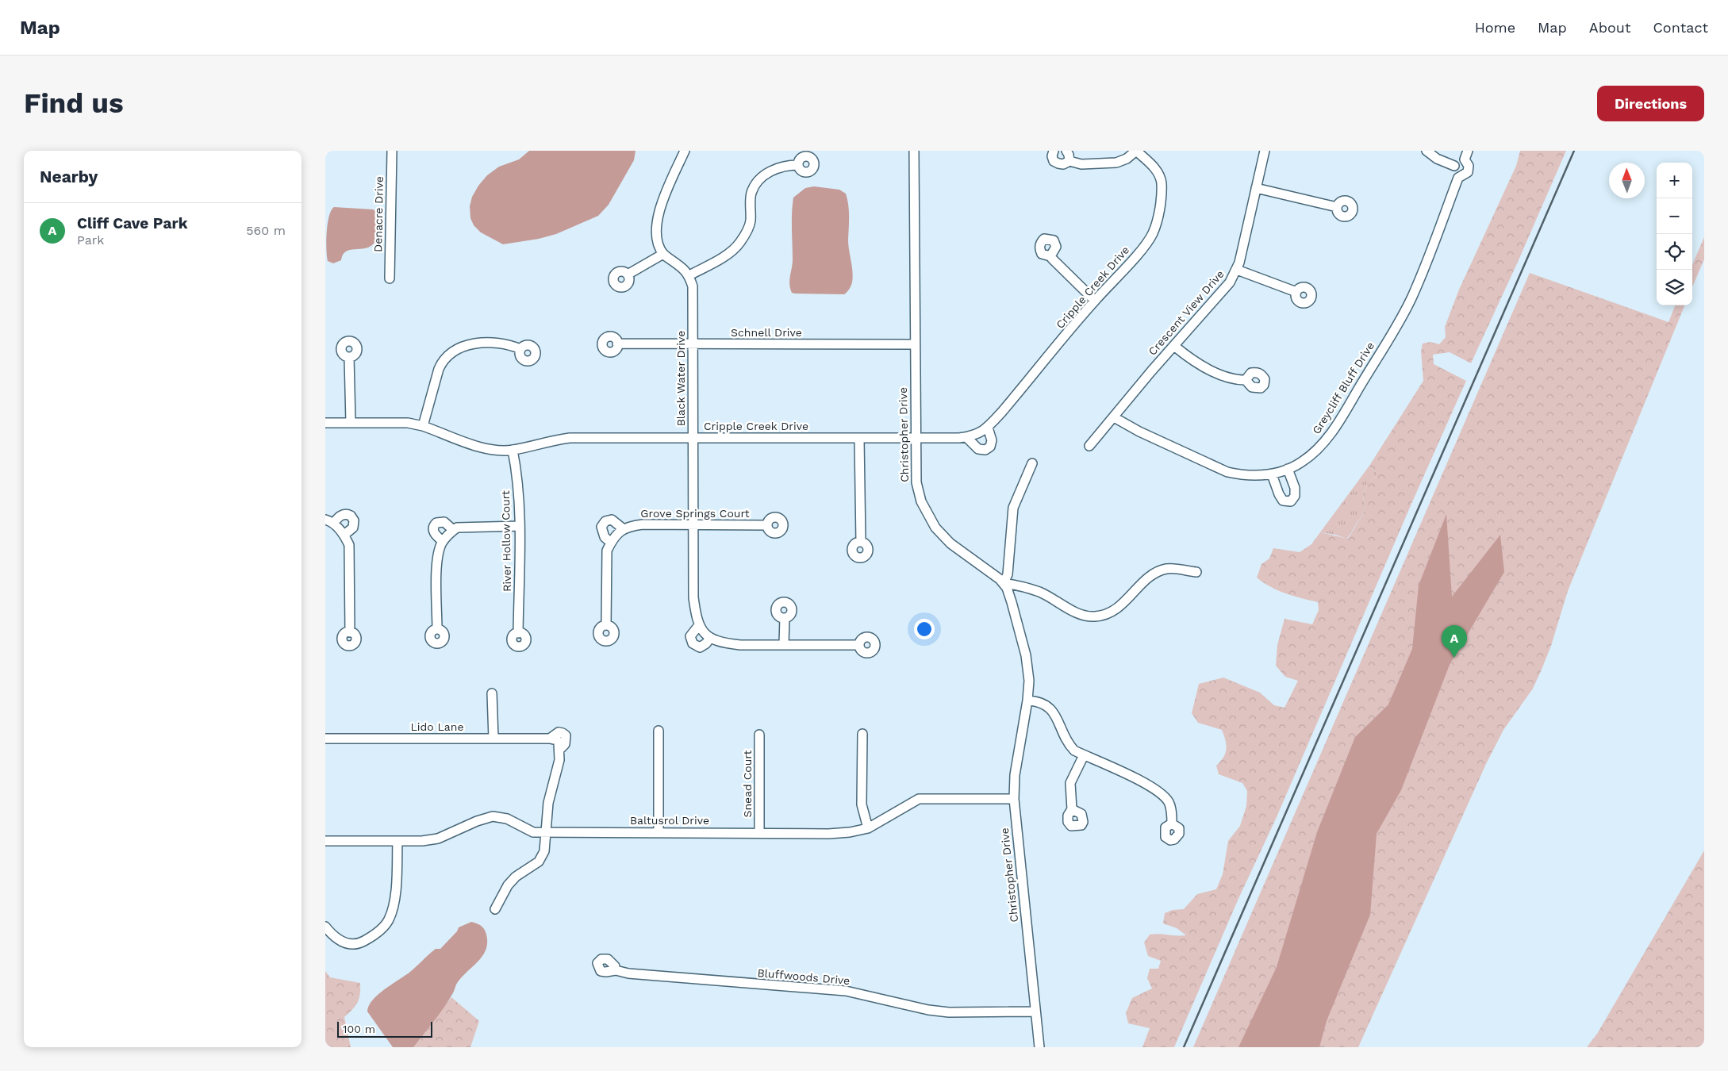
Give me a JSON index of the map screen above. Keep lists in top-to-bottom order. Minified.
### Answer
{"streets":{"street":["Denacre Drive","Cripple Creek Drive","Crescent View Drive","Schnell Drive","Black Water Drive","Greycliff Bluff Drive","Christopher Drive","Grove Springs Court","River Hollow Court","Lido Lane","Snead Court","Baltusrol Drive","Bluffwoods Drive"]},"crossings":[["Cripple Creek Drive","Black Water Drive"],["Cripple Creek Drive","Christopher Drive"],["Cripple Creek Drive","River Hollow Court"],["Crescent View Drive","Greycliff Bluff Drive"],["Schnell Drive","Black Water Drive"],["Schnell Drive","Christopher Drive"],["Black Water Drive","Grove Springs Court"],["Christopher Drive","Baltusrol Drive"],["Christopher Drive","Bluffwoods Drive"],["Lido Lane","Baltusrol Drive"],["Snead Court","Baltusrol Drive"]],"scale_bar":"100 m","north":"top","page":{"header":"Map","nav":["Home","Map","About","Contact"],"buttons":"Directions","title":"Find us","heading":"Nearby","map_buttons":["+","−"],"list":[{"mark":"A","name":"Cliff Cave Park","note":"Park","value":"560 m"}],"pins":"A","scale":"100 m"}}
